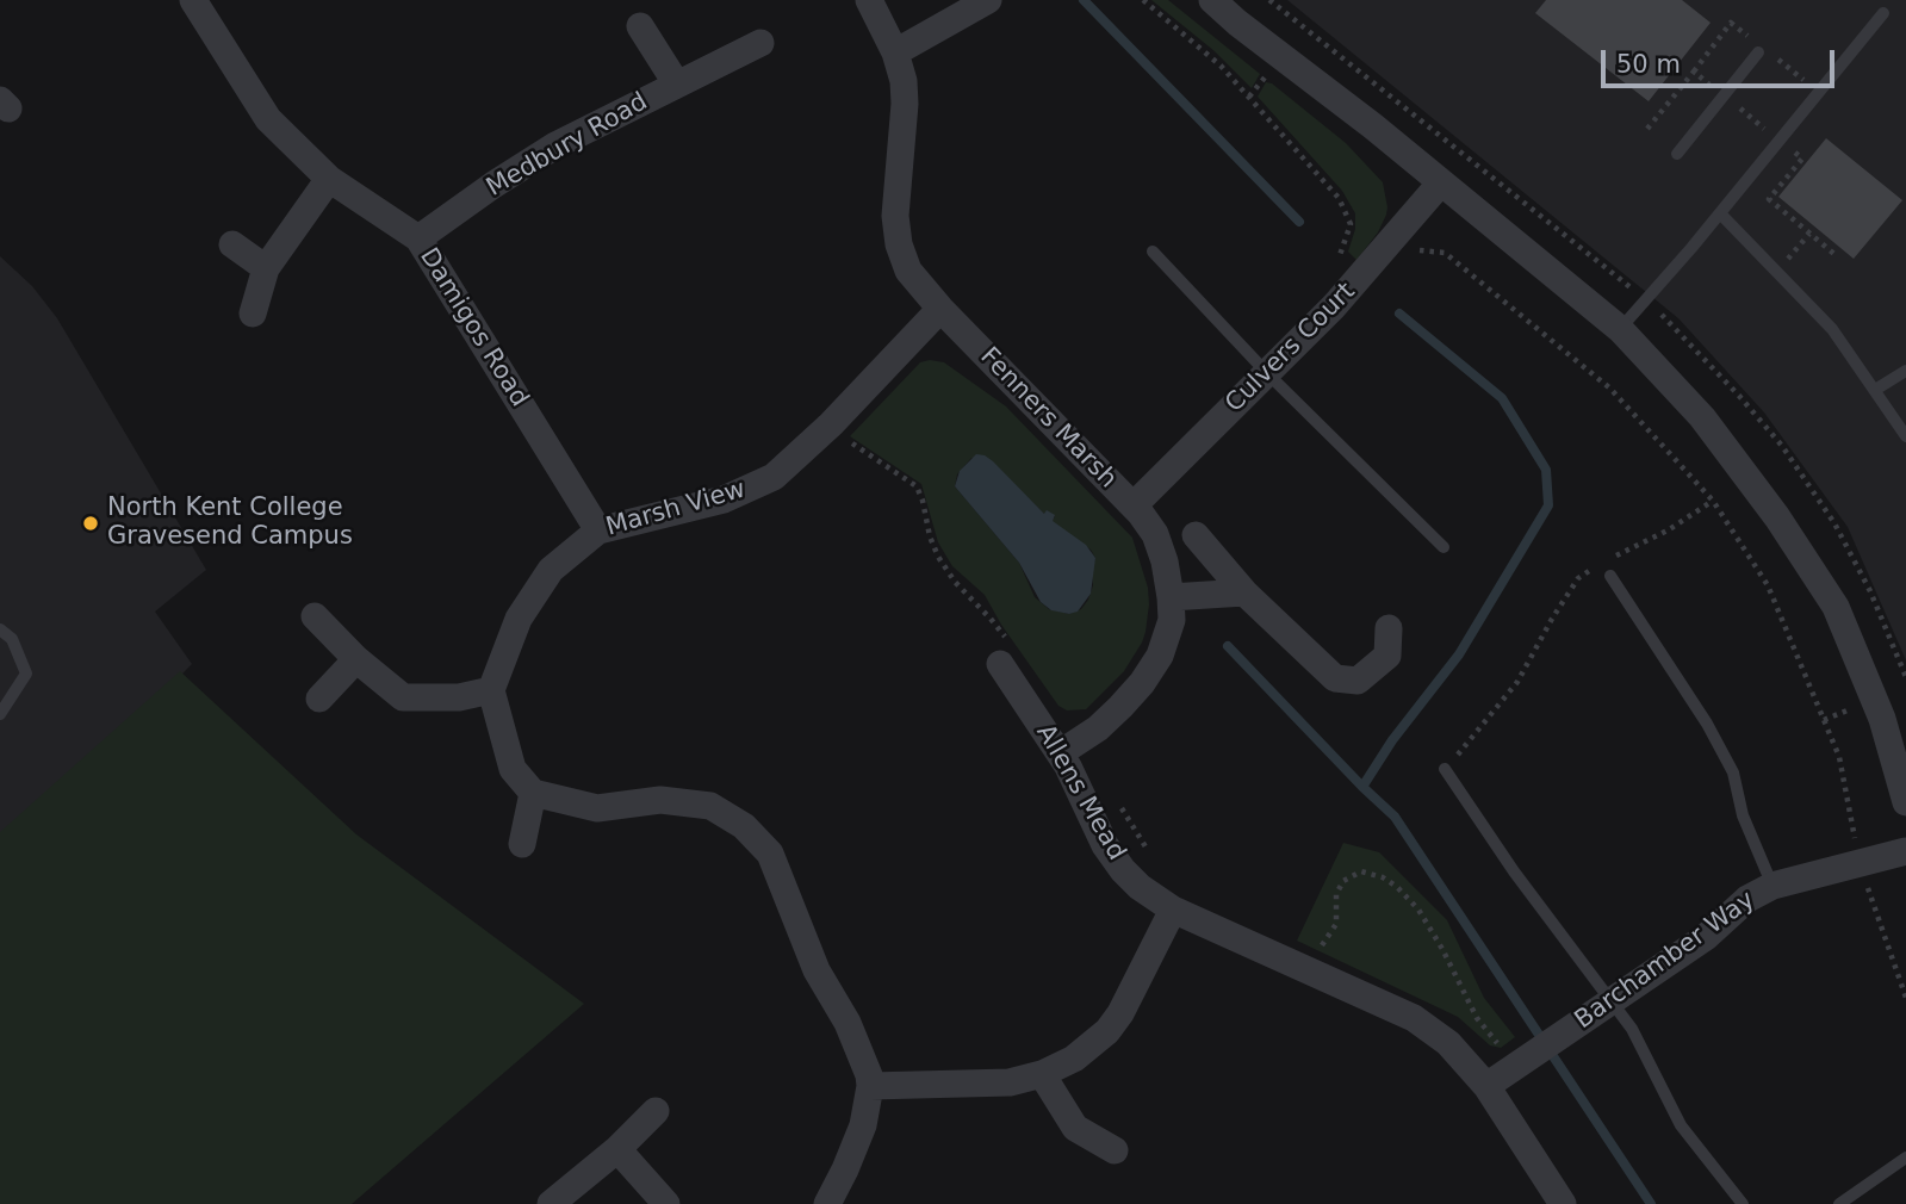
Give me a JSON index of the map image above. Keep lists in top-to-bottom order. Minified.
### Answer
{"streets":{"street":["Medbury Road","Damigos Road","Culvers Court","Fenners Marsh","Marsh View","Allens Mead","Barchamber Way"]},"crossings":[["Medbury Road","Damigos Road"],["Damigos Road","Marsh View"],["Culvers Court","Fenners Marsh"],["Fenners Marsh","Marsh View"],["Fenners Marsh","Allens Mead"],["Allens Mead","Barchamber Way"]],"places":["North Kent College Gravesend Campus"],"scale_bar":"50 m"}
